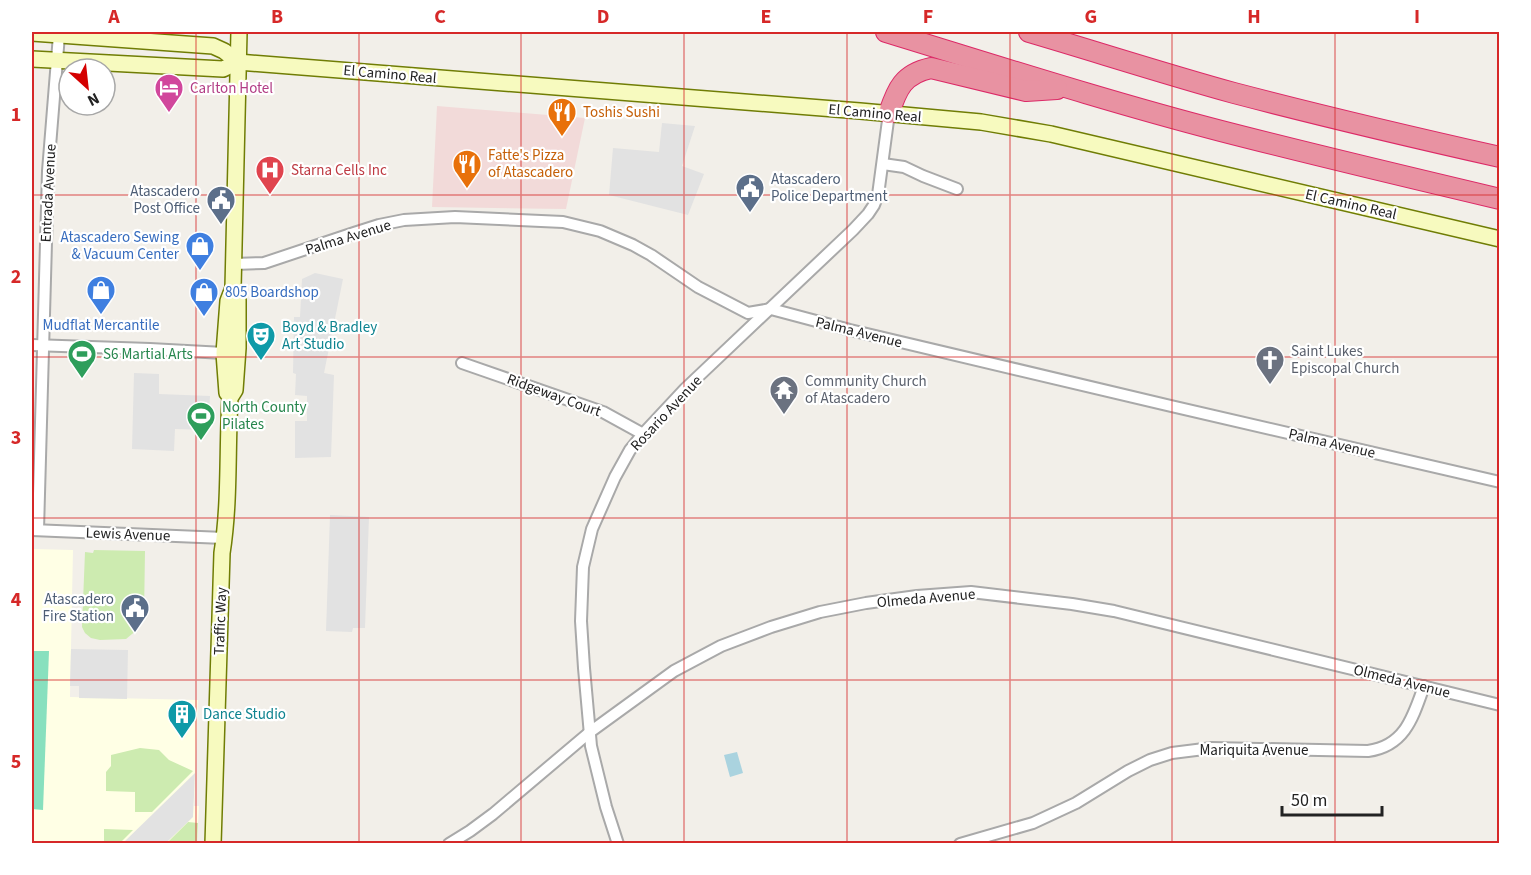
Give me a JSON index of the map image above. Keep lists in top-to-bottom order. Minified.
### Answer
{"streets":{"main road":["El Camino Real","Traffic Way"],"street":["Entrada Avenue","Palma Avenue","Ridgeway Court","Rosario Avenue","Lewis Avenue","Olmeda Avenue","Mariquita Avenue"]},"crossings":[["El Camino Real","Entrada Avenue"],["El Camino Real","Rosario Avenue"],["El Camino Real","Traffic Way"],["Entrada Avenue","Lewis Avenue"],["Palma Avenue","Rosario Avenue"],["Palma Avenue","Traffic Way"],["Ridgeway Court","Rosario Avenue"],["Rosario Avenue","Olmeda Avenue"],["Lewis Avenue","Traffic Way"],["Olmeda Avenue","Mariquita Avenue"]],"places":{"hotel":["Carlton Hotel"],"restaurant":["Toshis Sushi","Fatte's Pizza of Atascadero"],"hospital":["Starna Cells Inc"],"public building":["Atascadero Police Department","Atascadero Post Office","Atascadero Fire Station"],"shop":["Atascadero Sewing & Vacuum Center","Mudflat Mercantile","805 Boardshop"],"theatre":["Boyd & Bradley Art Studio"],"sports":["S6 Martial Arts","North County Pilates"],"church":["Saint Lukes Episcopal Church"],"temple":["Community Church of Atascadero"],"building":["Dance Studio"]},"scale_bar":"50 m","north":"bottom right","grid":{"columns":["A","B","C","D","E","F","G","H","I"],"rows":["1","2","3","4","5"]}}
